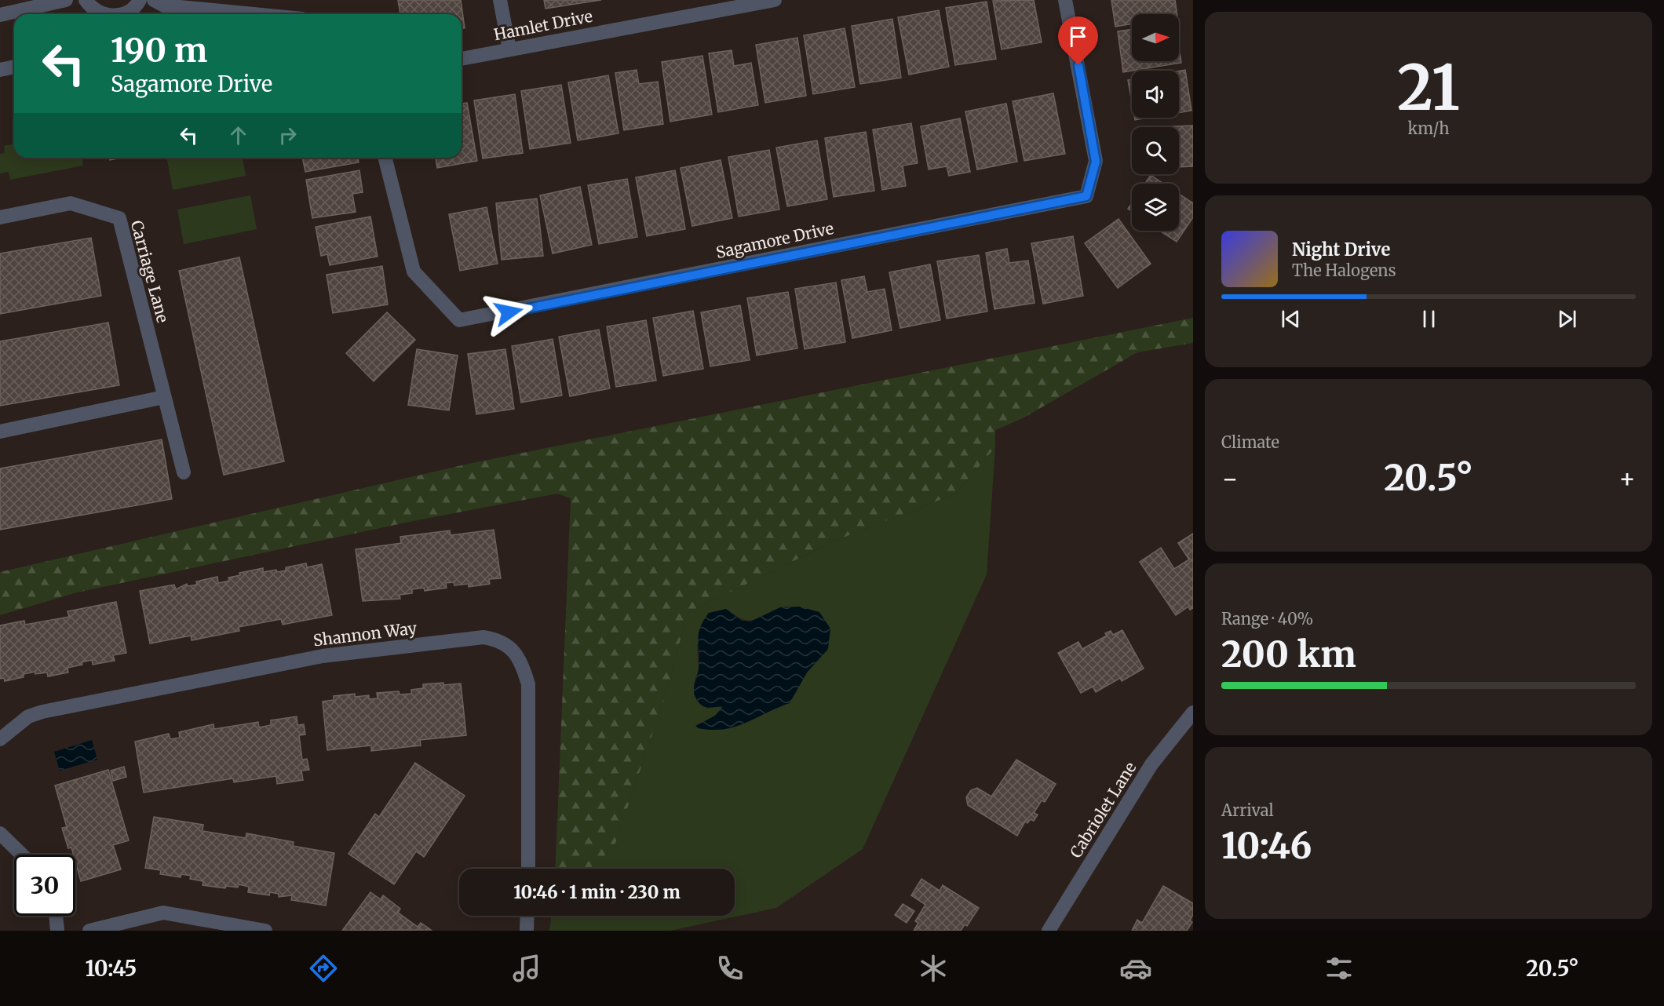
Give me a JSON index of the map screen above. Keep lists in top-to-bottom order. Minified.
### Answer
{"streets":{"street":["Hamlet Drive","Sagamore Drive","Carriage Lane","Shannon Way","Cabriolet Lane"]},"north":"right","page":{"tile":[["21","km/h"],"Climate",["Range · 40%","200 km"],["Arrival","10:46"]],"turn":["190 m","Sagamore Drive"],"song":["Night Drive","The Halogens"],"heat":["−","20.5°","+"],"limit":"30","trip":"10:46 · 1 min · 230 m","tabs":["10:45","20.5°"]}}
